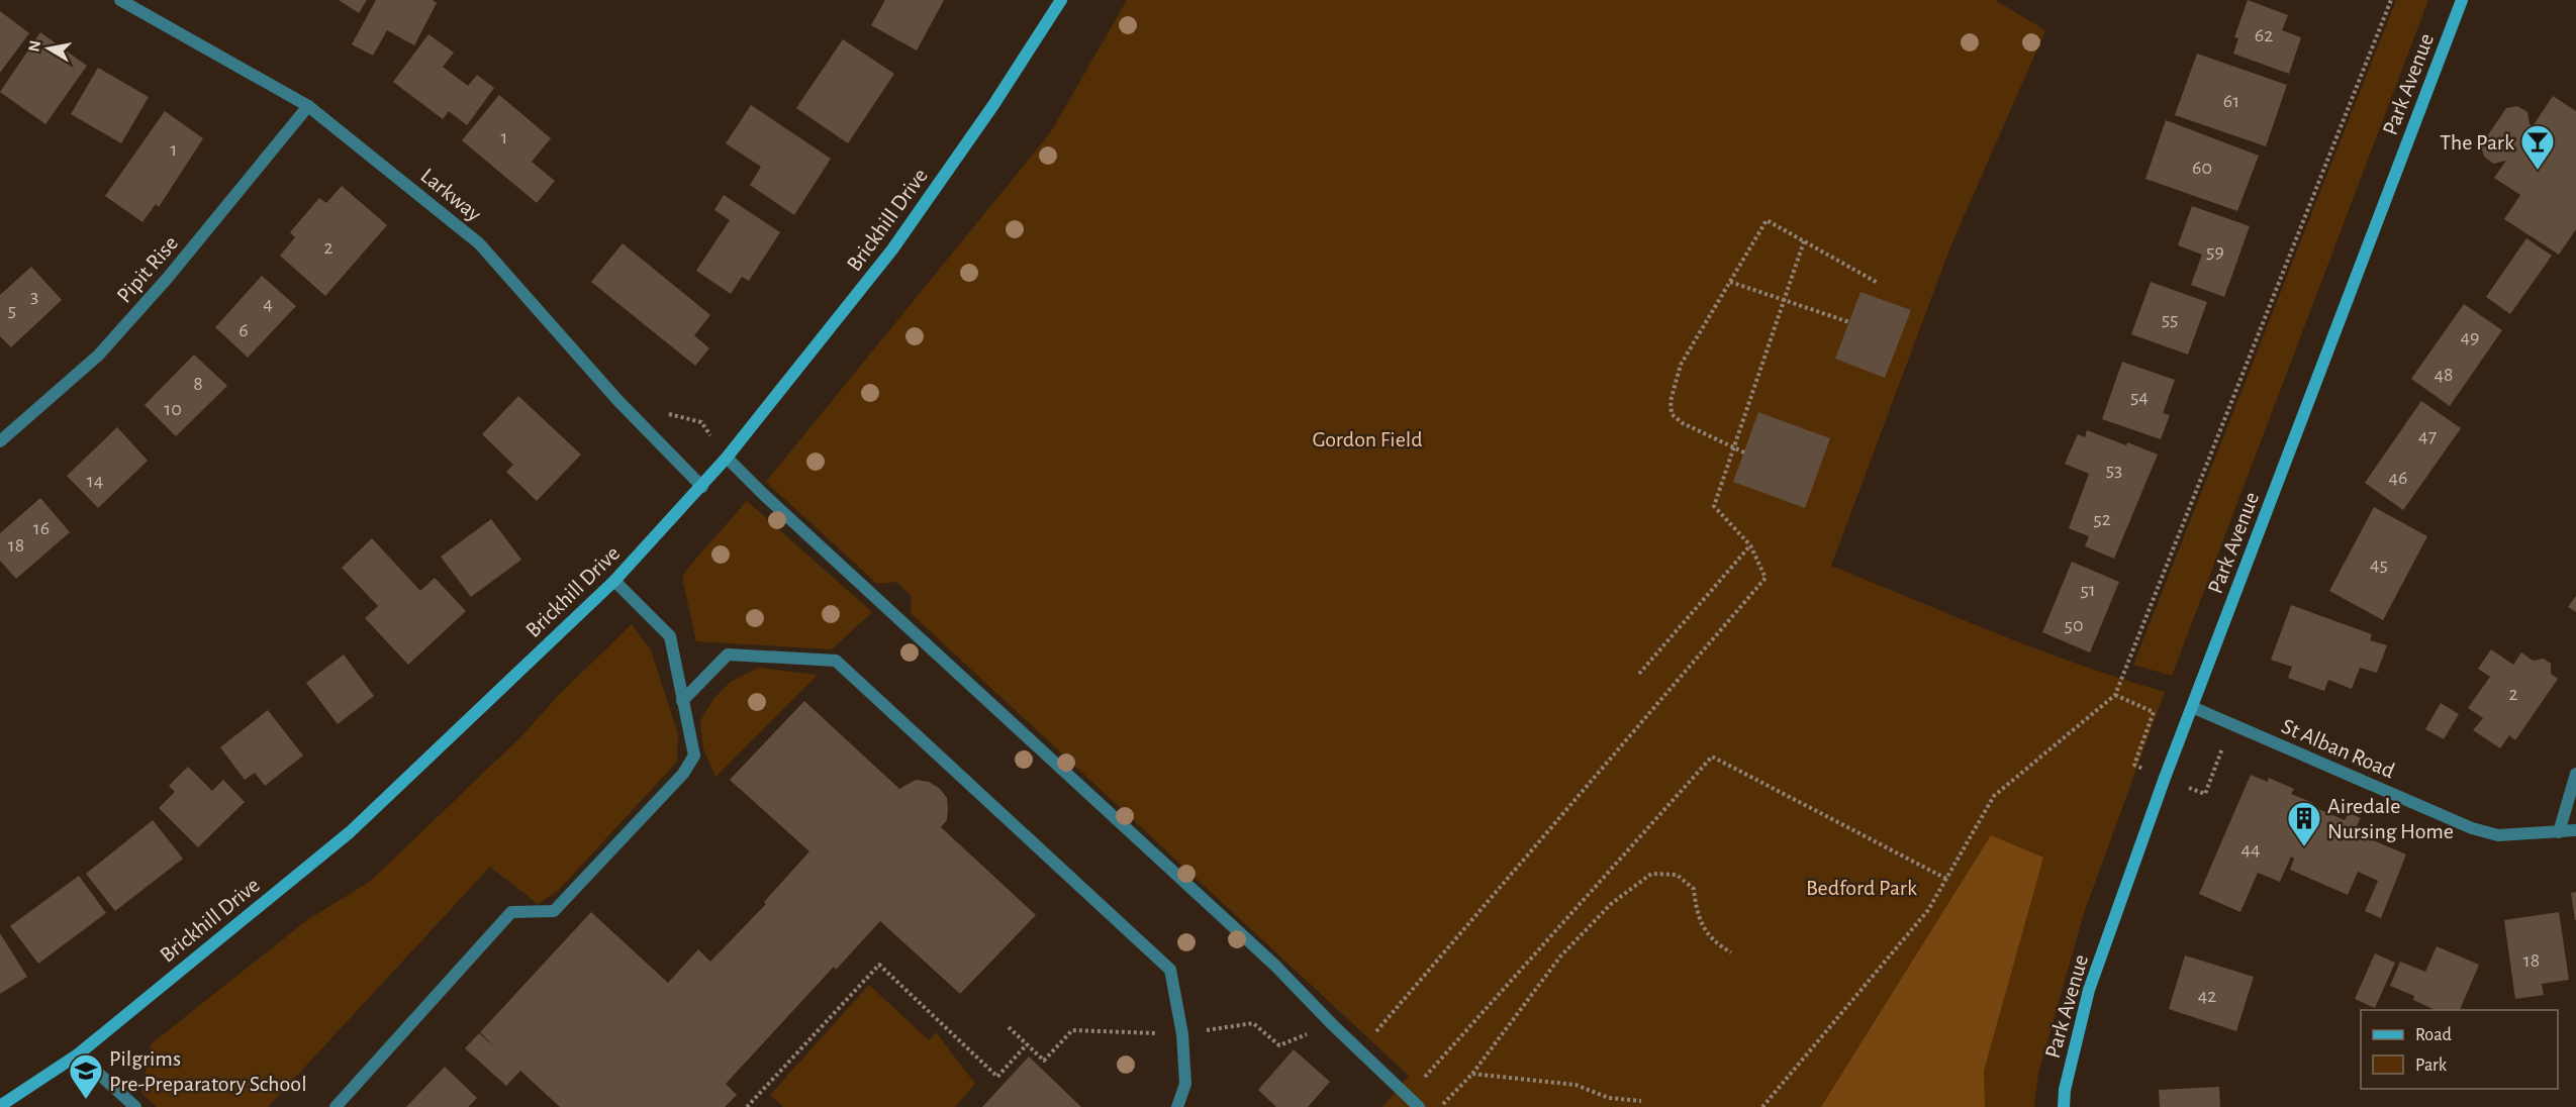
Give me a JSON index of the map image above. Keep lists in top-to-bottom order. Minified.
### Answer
{"streets":{"street":["Park Avenue","Larkway","Brickhill Drive","Pipit Rise","St Alban Road"]},"crossings":[["Park Avenue","St Alban Road"],["Larkway","Brickhill Drive"],["Larkway","Pipit Rise"]],"parks":["Gordon Field","Bedford Park"],"places":{"bar":["The Park"],"building":["Airedale Nursing Home"],"school or university":["Pilgrims Pre-Preparatory School"]},"house_numbers":["62","61","1","1","60","2","59","3","4","5","55","6","49","48","8","54","10","47","53","46","14","52","16","18","45","51","50","2","44","18","42"],"legend":["Road","Park"],"north":"left"}
